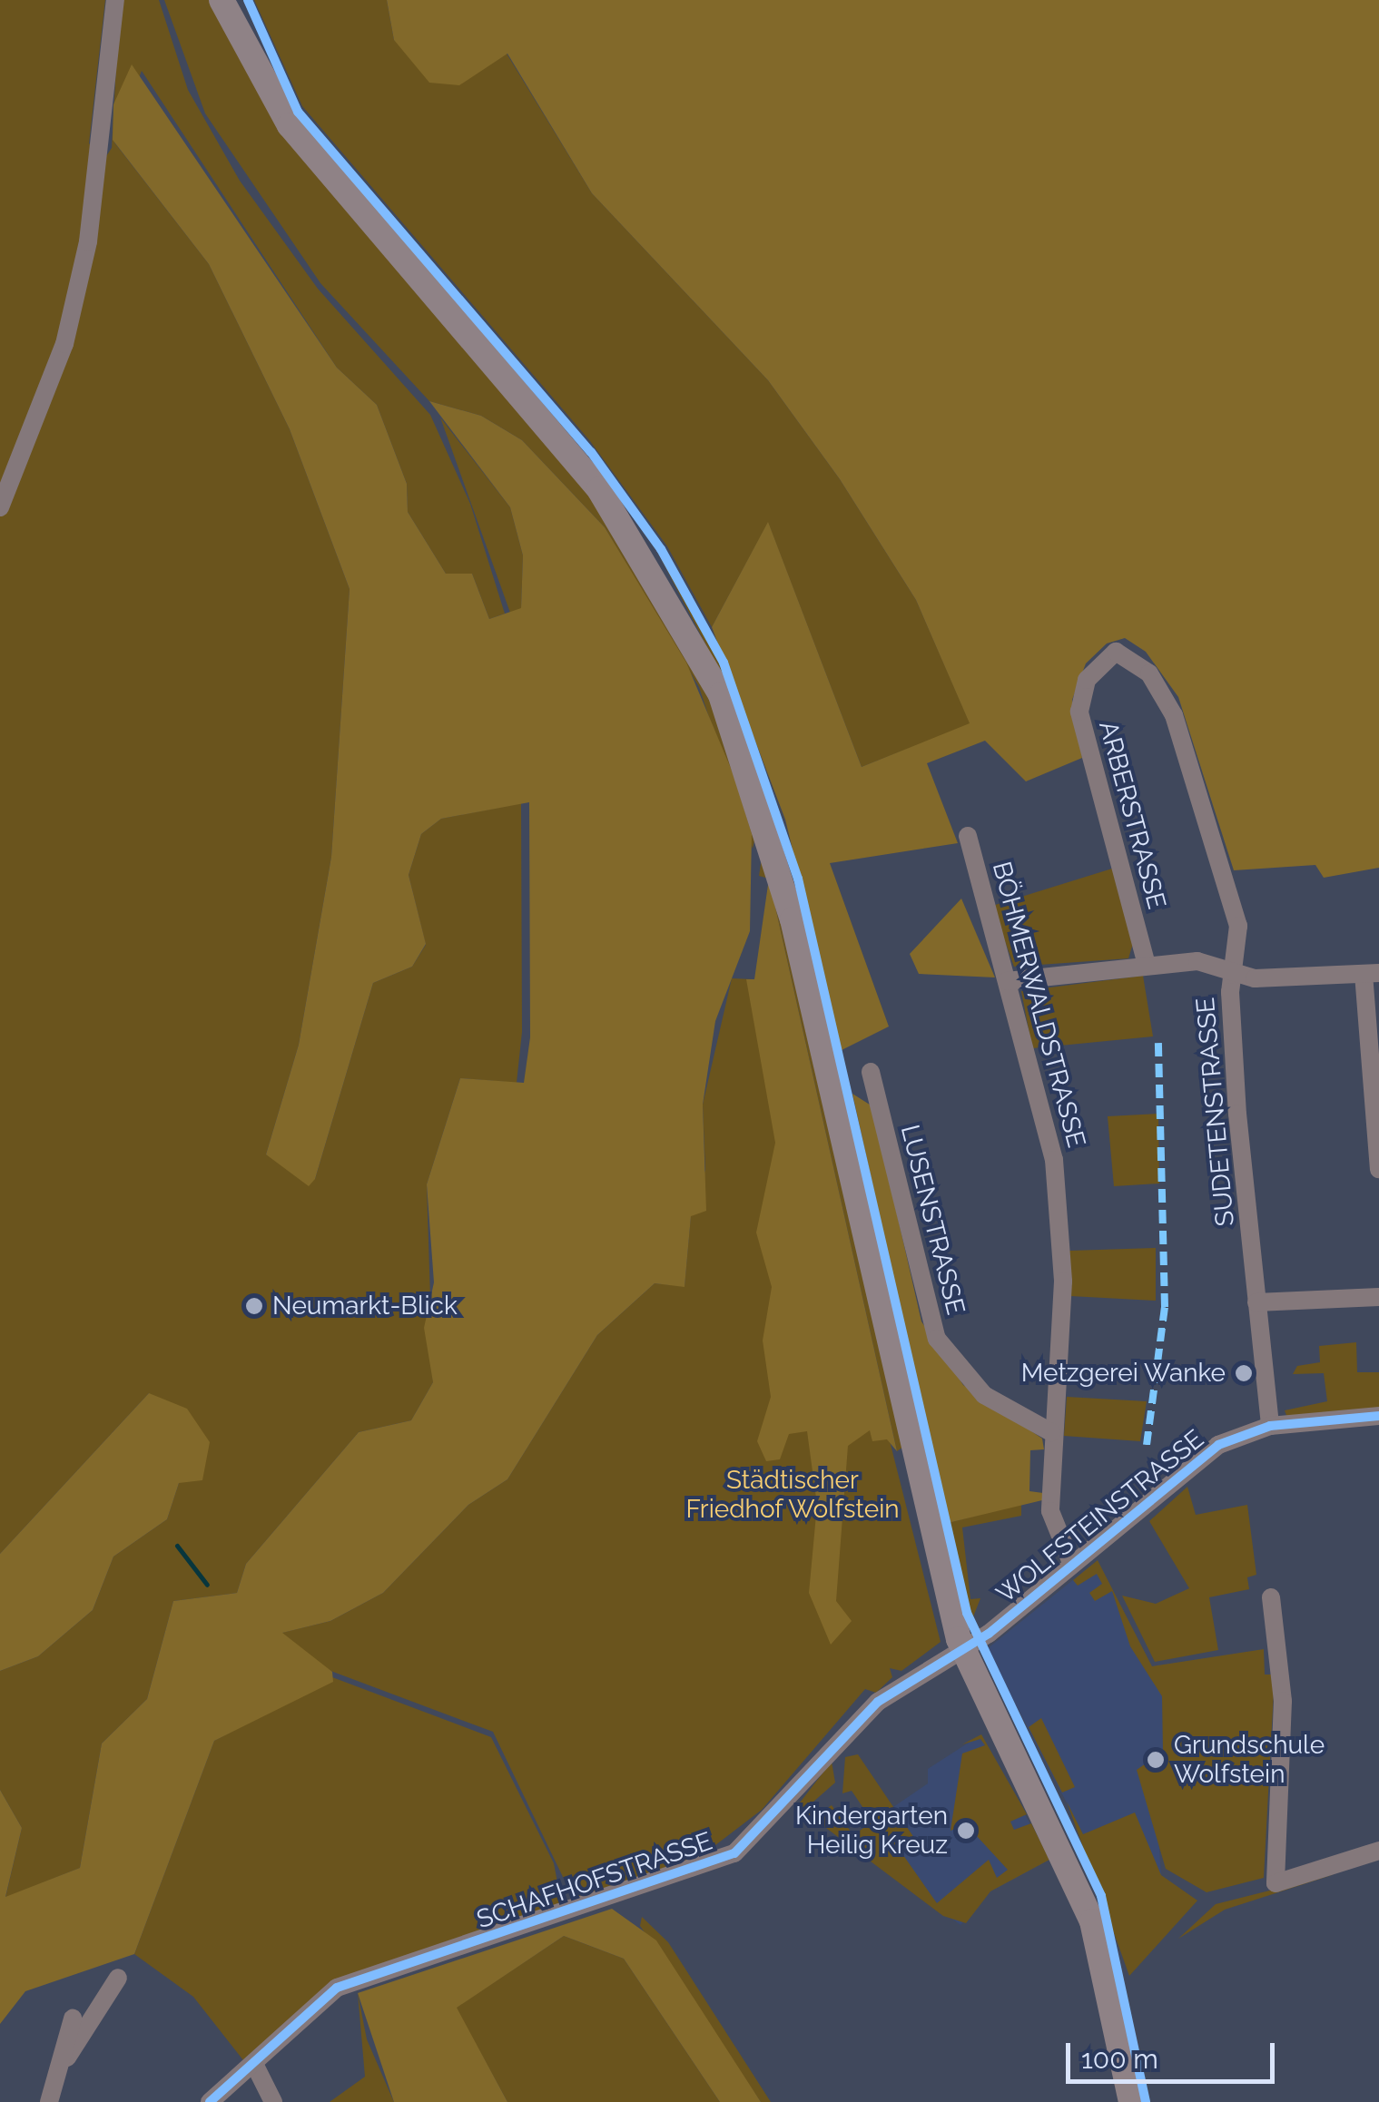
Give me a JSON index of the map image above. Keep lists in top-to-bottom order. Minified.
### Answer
{"streets":{"street":["ARBERSTRASSE","BÖHMERWALDSTRASSE","SUDETENSTRASSE","LUSENSTRASSE","WOLFSTEINSTRASSE","SCHAFHOFSTRASSE"]},"crossings":[["ARBERSTRASSE","SUDETENSTRASSE"],["BÖHMERWALDSTRASSE","LUSENSTRASSE"],["BÖHMERWALDSTRASSE","WOLFSTEINSTRASSE"],["SUDETENSTRASSE","WOLFSTEINSTRASSE"],["WOLFSTEINSTRASSE","SCHAFHOFSTRASSE"]],"parks":["Städtischer Friedhof Wolfstein"],"places":["Neumarkt-Blick","Metzgerei Wanke","Grundschule Wolfstein","Kindergarten Heilig Kreuz"],"scale_bar":"100 m"}
